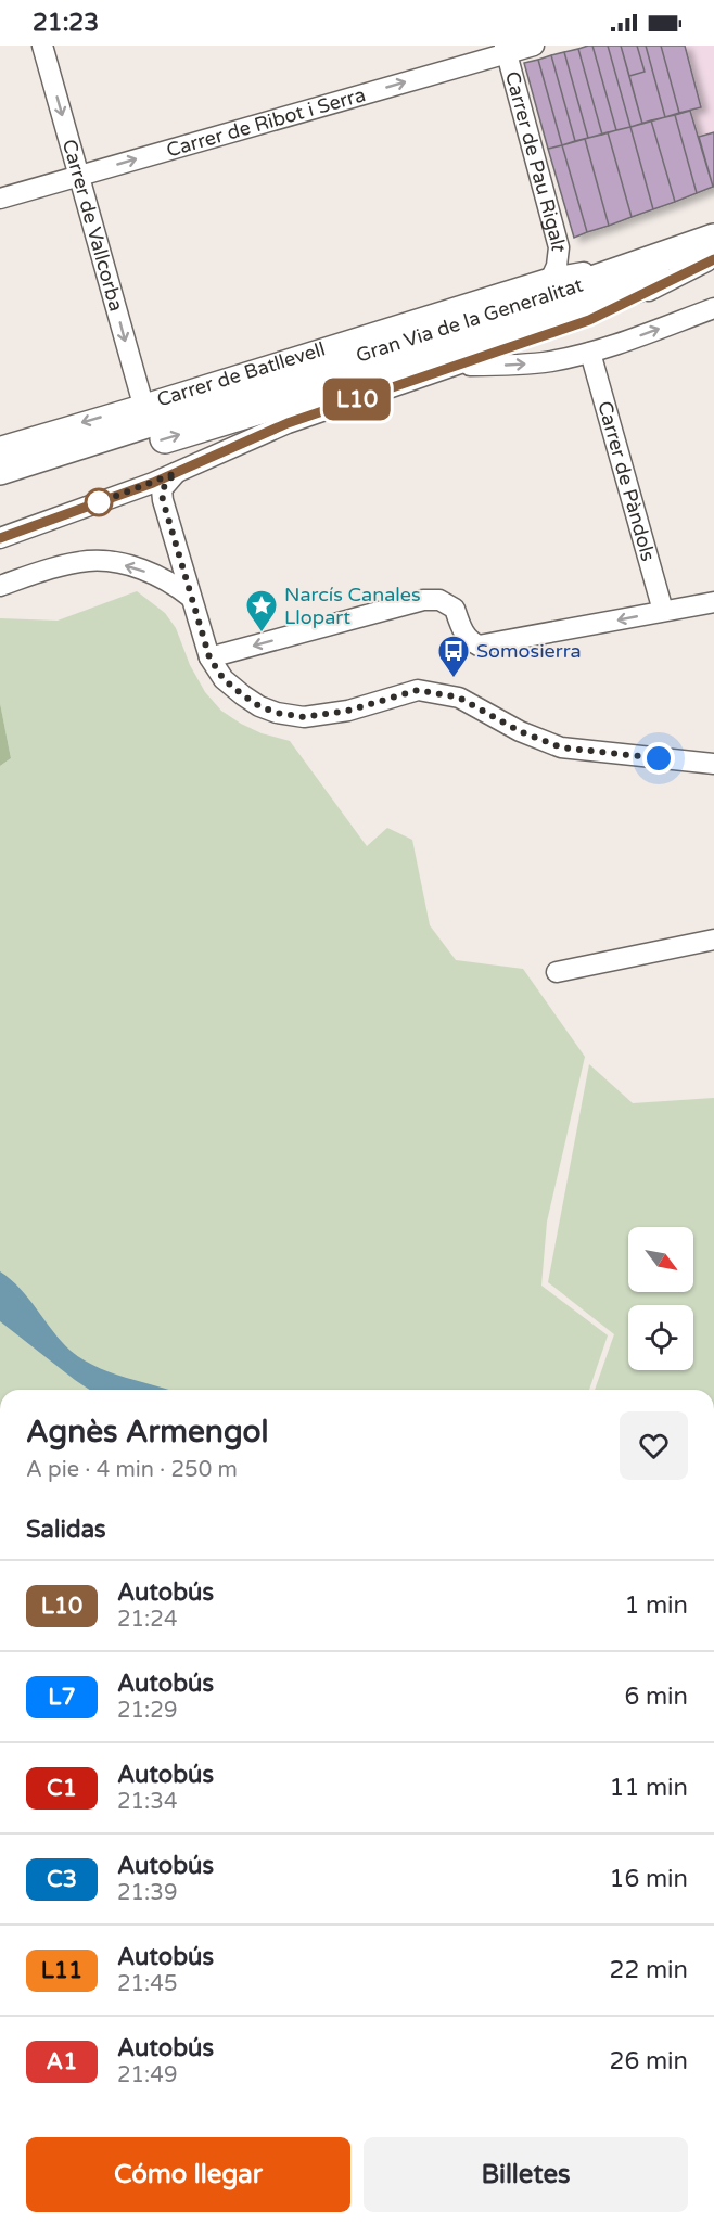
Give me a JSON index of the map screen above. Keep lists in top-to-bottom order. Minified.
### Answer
{"streets":{"street":["Carrer de Ribot i Serra","Carrer de Pau Rigalt","Carrer de Vallcorba","Gran Via de la Generalitat","Carrer de Batllevell","Carrer de Pàndols"]},"crossings":[["Carrer de Ribot i Serra","Carrer de Pau Rigalt"],["Carrer de Ribot i Serra","Carrer de Vallcorba"],["Carrer de Pau Rigalt","Carrer de Batllevell"],["Carrer de Vallcorba","Carrer de Batllevell"],["Gran Via de la Generalitat","Carrer de Batllevell"]],"one_way":["Carrer de Ribot i Serra","Carrer de Vallcorba"],"places":{"place":["Narcís Canales Llopart"],"bus stop":["Somosierra"]},"lines":["bus line L10"],"north":"bottom right","page":{"status":"21:23","on_map":"L10","heading":[["Agnès Armengol","A pie · 4 min · 250 m"],"Salidas"],"list":[{"mark":"L10","name":"Autobús","note":"21:24","value":"1 min"},{"mark":"L7","name":"Autobús","note":"21:29","value":"6 min"},{"mark":"C1","name":"Autobús","note":"21:34","value":"11 min"},{"mark":"C3","name":"Autobús","note":"21:39","value":"16 min"},{"mark":"L11","name":"Autobús","note":"21:45","value":"22 min"},{"mark":"A1","name":"Autobús","note":"21:49","value":"26 min"}],"buttons":["Cómo llegar","Billetes"]}}
